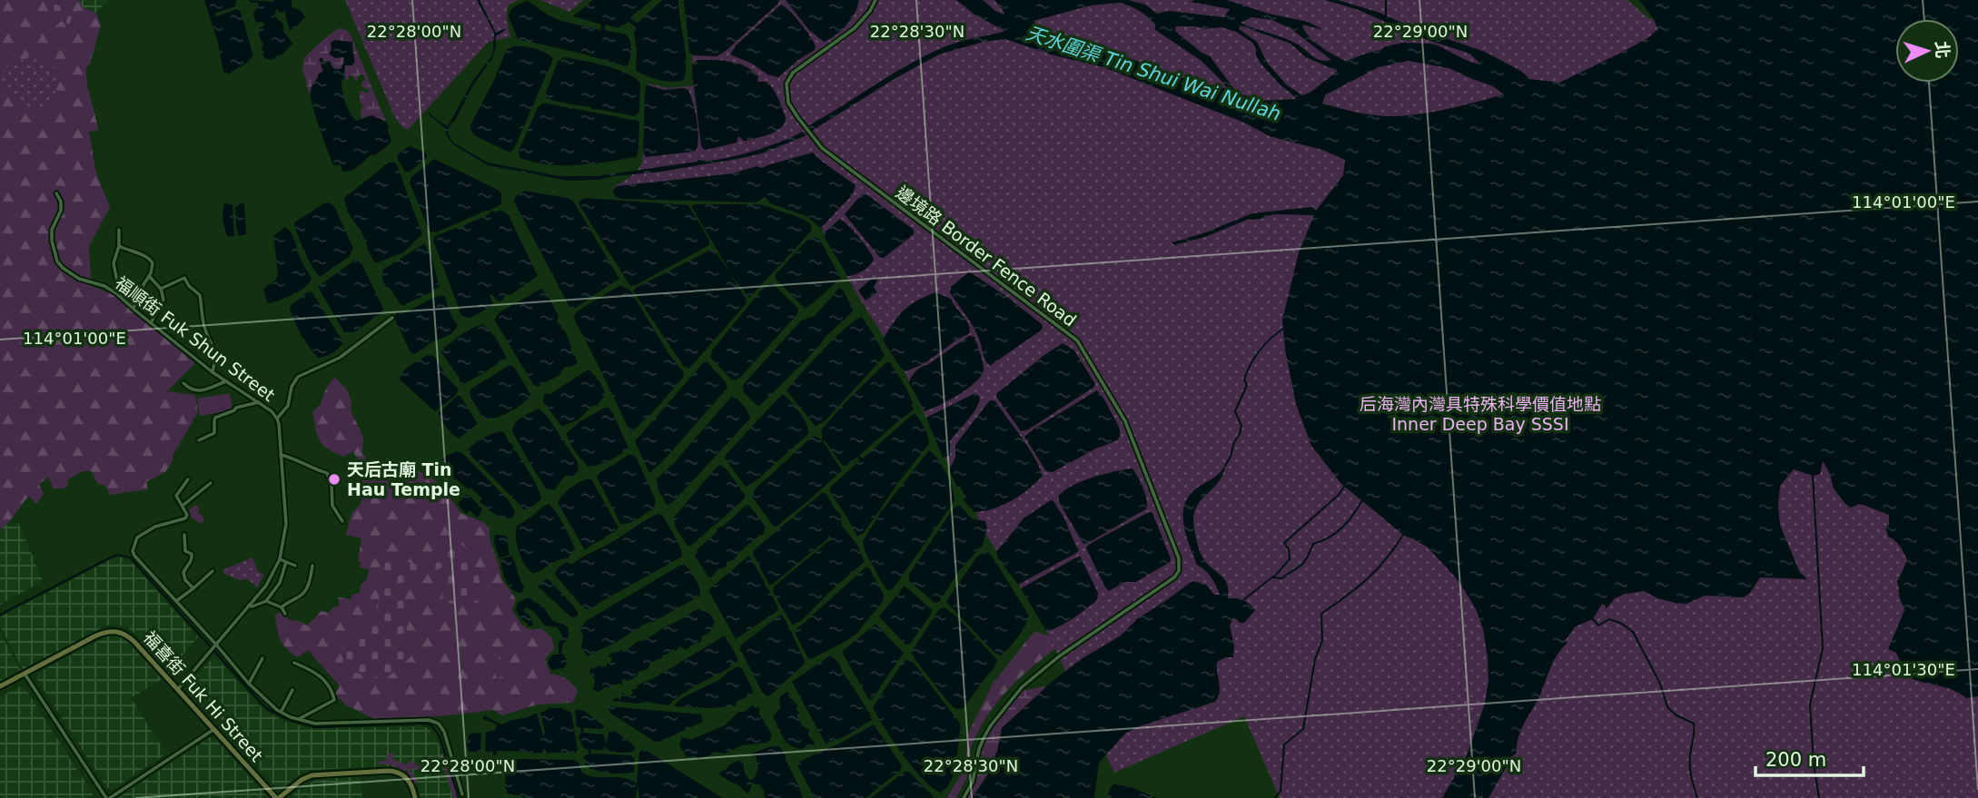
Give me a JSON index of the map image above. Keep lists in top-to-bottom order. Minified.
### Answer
{"streets":{"street":["邊境路 Border Fence Road","福順街 Fuk Shun Street","福喜街 Fuk Hi Street"]},"crossings":[["福順街 Fuk Shun Street","福喜街 Fuk Hi Street"]],"water":["天水圍渠 Tin Shui Wai Nullah"],"parks":["后海灣內灣具特殊科學價值地點 Inner Deep Bay SSSI"],"places":["天后古廟 Tin Hau Temple"],"scale_bar":"200 m","north":"right","coordinates":["22°28'00\"N","22°28'30\"N","22°29'00\"N","114°01'00\"E","114°01'30\"E"]}
